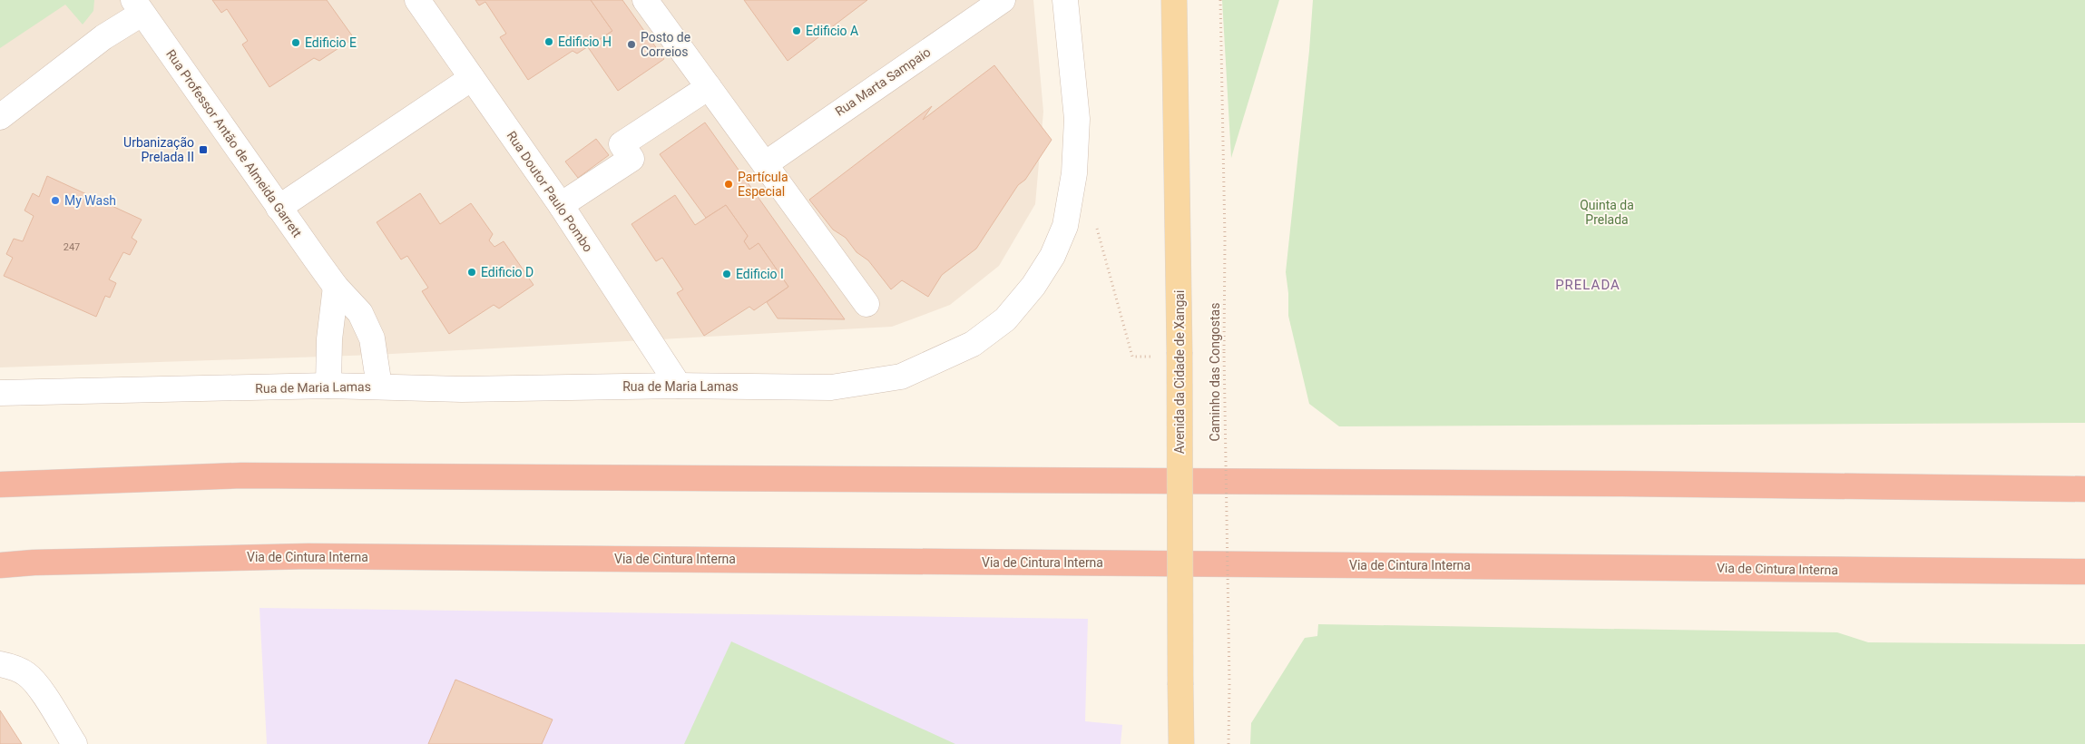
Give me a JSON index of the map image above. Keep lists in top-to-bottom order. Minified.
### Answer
{"streets":{"highway":["Via de Cintura Interna"],"main road":["Avenida da Cidade de Xangai"],"street":["Rua Marta Sampaio","Rua Professor Antão de Almeida Garrett","Rua Doutor Paulo Pombo","Rua de Maria Lamas"],"path":["Caminho das Congostas"]},"crossings":[["Rua Professor Antão de Almeida Garrett","Rua de Maria Lamas"],["Rua Doutor Paulo Pombo","Rua de Maria Lamas"]],"districts":["PRELADA"],"parks":["Quinta da Prelada"],"places":{"other":["Edificio A","Edificio H","Edificio E","Posto de Correios","Partícula Especial","My Wash","Edificio D","Edificio I"],"transit":["Urbanização Prelada II"]},"house_numbers":["247"]}
